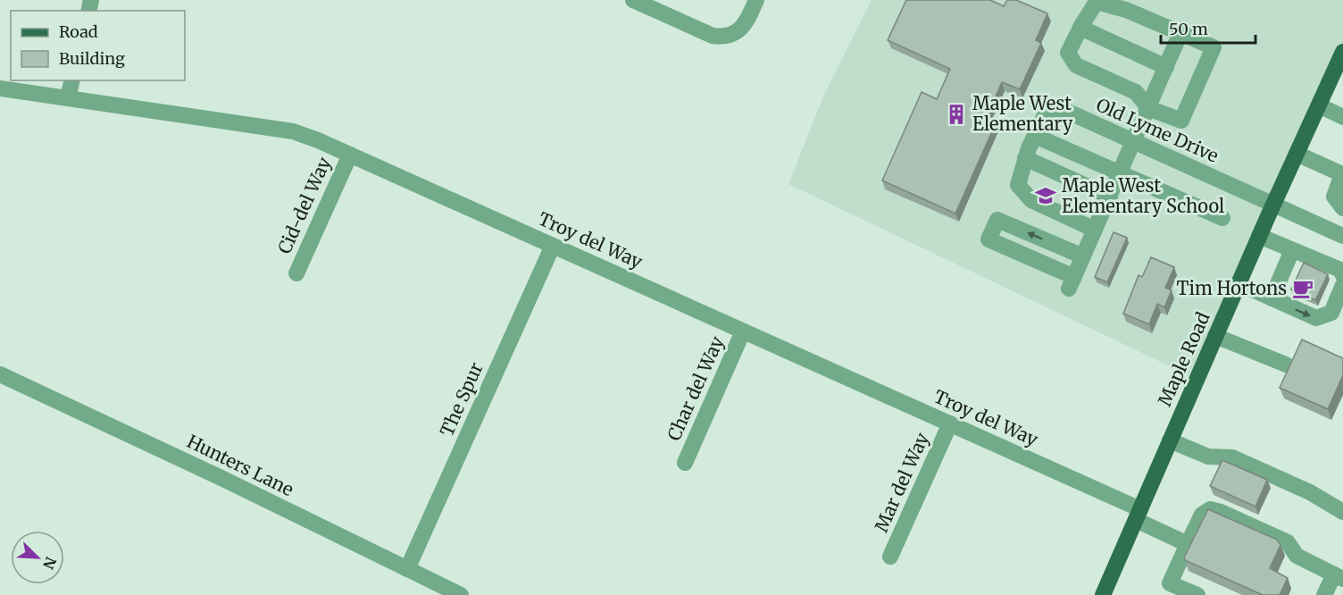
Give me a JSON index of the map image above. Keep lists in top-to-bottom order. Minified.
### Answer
{"streets":{"main road":["Maple Road"],"street":["Old Lyme Drive","Cid-del Way","Troy del Way","Char del Way","The Spur","Hunters Lane","Mar del Way"]},"crossings":[["Old Lyme Drive","Maple Road"],["Cid-del Way","Troy del Way"],["Troy del Way","Maple Road"],["Troy del Way","Char del Way"],["Troy del Way","The Spur"],["Troy del Way","Mar del Way"],["The Spur","Hunters Lane"]],"places":{"building":["Maple West Elementary"],"school or university":["Maple West Elementary School"],"cafe":["Tim Hortons"]},"legend":["Road","Building"],"scale_bar":"50 m","north":"bottom right"}
